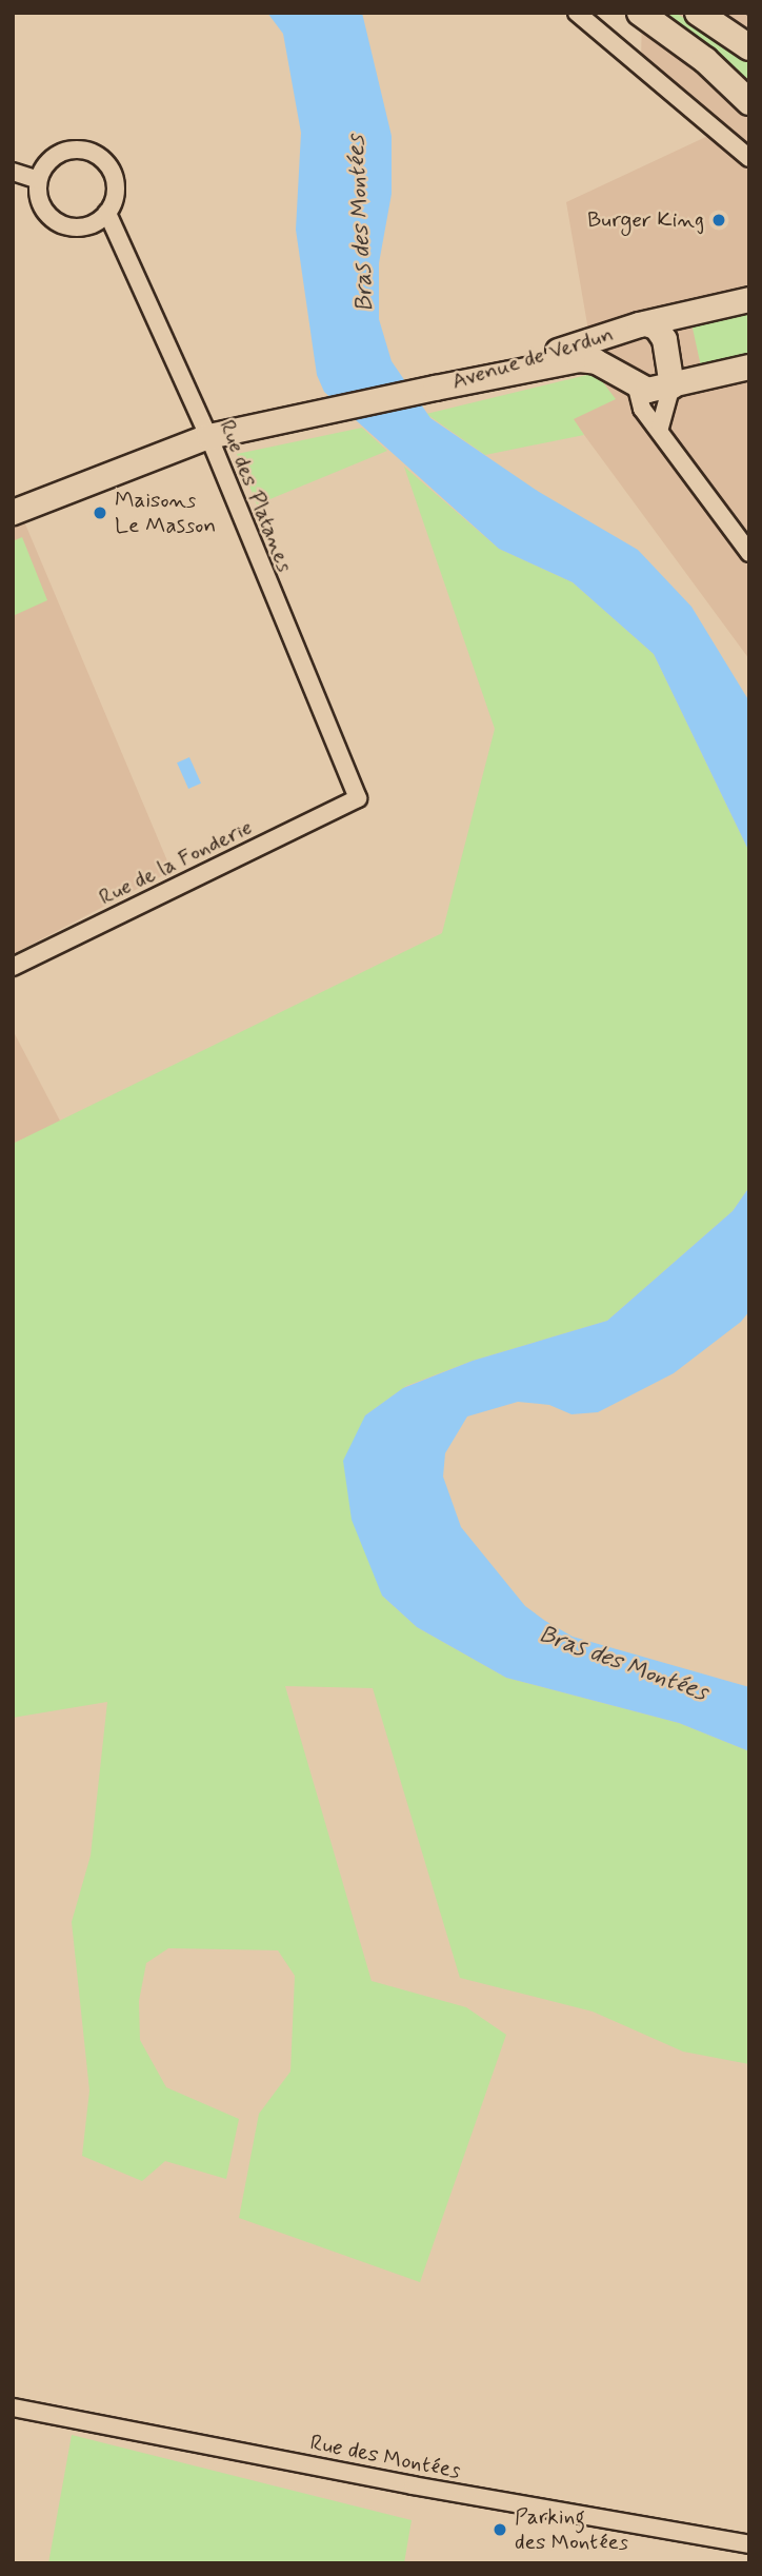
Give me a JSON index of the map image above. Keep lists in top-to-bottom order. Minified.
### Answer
{"streets":{"street":["Avenue de Verdun","Rue des Platanes","Rue de la Fonderie","Rue des Montées"]},"crossings":[["Avenue de Verdun","Rue des Platanes"],["Rue des Platanes","Rue de la Fonderie"]],"water":["Bras des Montées"],"places":["Burger King","Maisons Le Masson","Parking des Montées"]}
